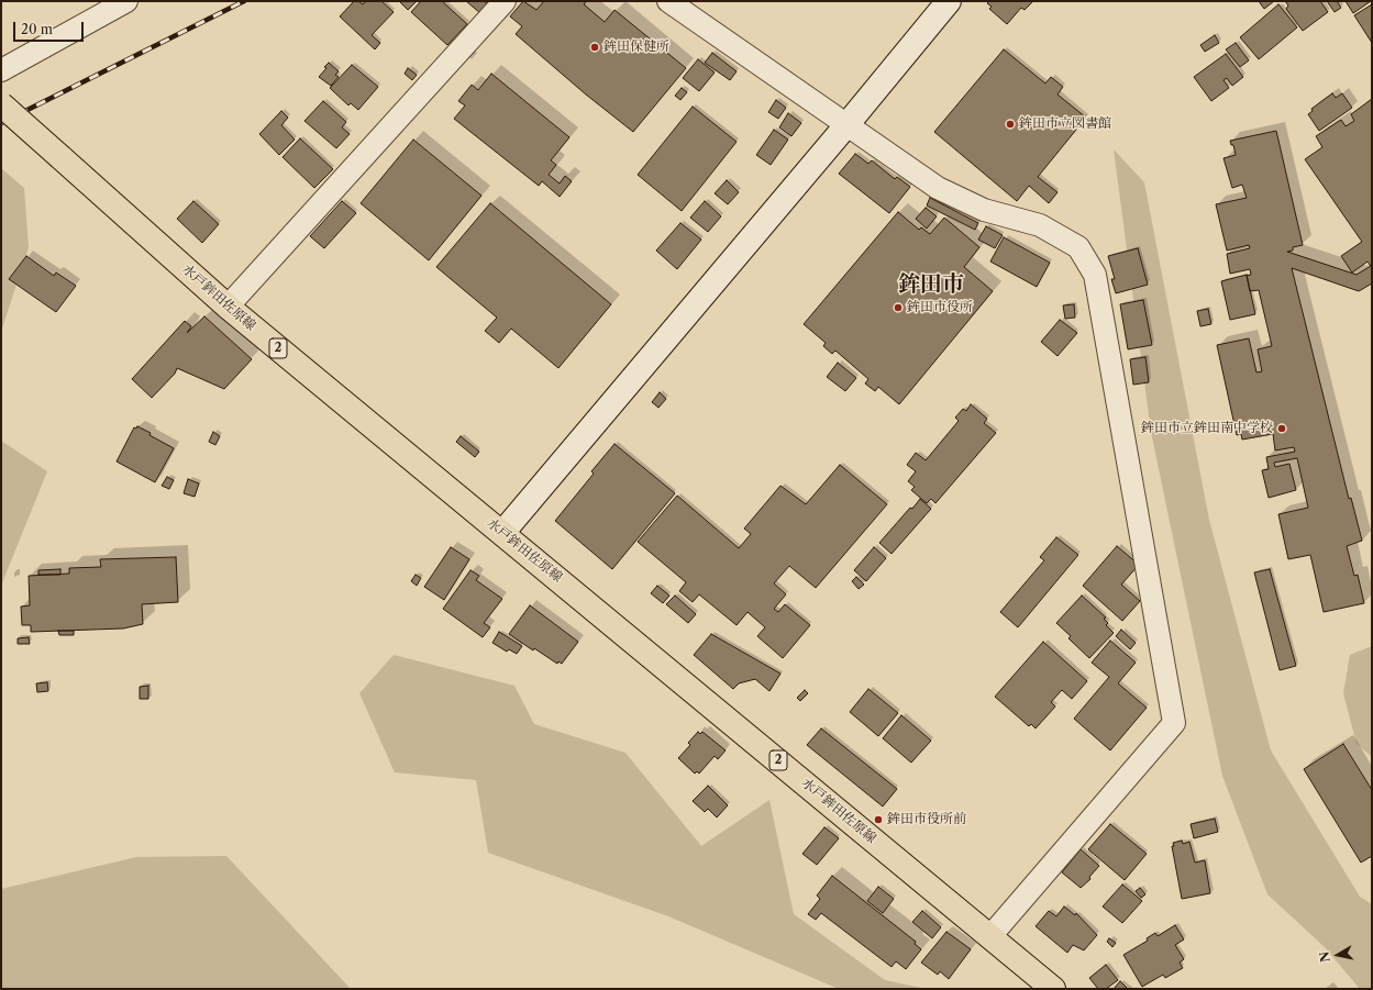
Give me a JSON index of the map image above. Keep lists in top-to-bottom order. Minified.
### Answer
{"streets":{"main road":["水戸鉾田佐原線","2"]},"districts":["鉾田市"],"places":["鉾田保健所","鉾田市立図書館","鉾田市役所","鉾田市立鉾田南中学校","鉾田市役所前"],"scale_bar":"20 m","north":"left"}
